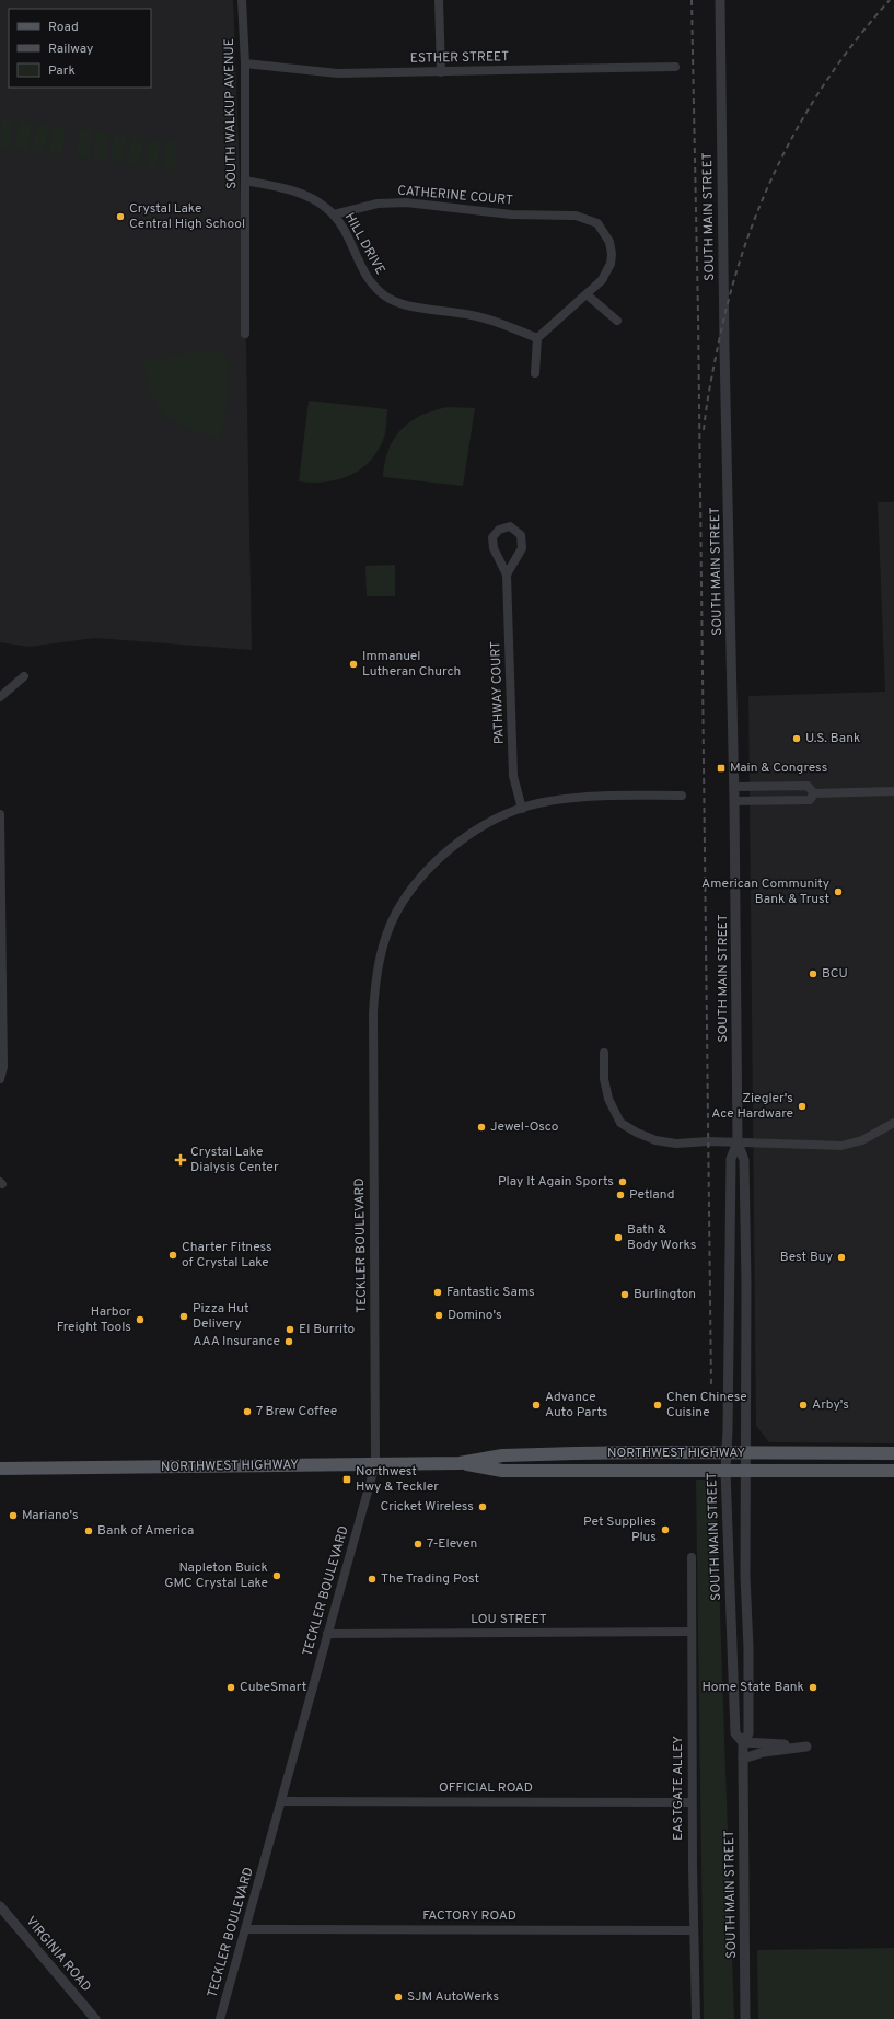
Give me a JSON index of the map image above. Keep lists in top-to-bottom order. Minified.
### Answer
{"streets":{"main road":["NORTHWEST HIGHWAY"],"street":["ESTHER STREET","SOUTH WALKUP AVENUE","CATHERINE COURT","SOUTH MAIN STREET","HILL DRIVE","PATHWAY COURT","TECKLER BOULEVARD","LOU STREET","OFFICIAL ROAD","EASTGATE ALLEY","FACTORY ROAD","VIRGINIA ROAD"]},"crossings":[["ESTHER STREET","SOUTH WALKUP AVENUE"],["SOUTH WALKUP AVENUE","HILL DRIVE"],["CATHERINE COURT","HILL DRIVE"],["SOUTH MAIN STREET","NORTHWEST HIGHWAY"],["PATHWAY COURT","TECKLER BOULEVARD"],["TECKLER BOULEVARD","NORTHWEST HIGHWAY"],["TECKLER BOULEVARD","LOU STREET"],["TECKLER BOULEVARD","OFFICIAL ROAD"],["TECKLER BOULEVARD","FACTORY ROAD"],["LOU STREET","EASTGATE ALLEY"],["OFFICIAL ROAD","EASTGATE ALLEY"],["EASTGATE ALLEY","FACTORY ROAD"]],"places":{"other":["Crystal Lake Central High School","Immanuel Lutheran Church","U.S. Bank","American Community Bank & Trust","BCU","Ziegler's Ace Hardware","Jewel-Osco","Play It Again Sports","Petland","Bath & Body Works","Charter Fitness of Crystal Lake","Best Buy","Fantastic Sams","Burlington","Domino's","Pizza Hut Delivery","Harbor Freight Tools","El Burrito","AAA Insurance","Advance Auto Parts","Chen Chinese Cuisine","Arby's","7 Brew Coffee","Cricket Wireless","Mariano's","Pet Supplies Plus","Bank of America","7-Eleven","Napleton Buick GMC Crystal Lake","The Trading Post","CubeSmart","Home State Bank","SJM AutoWerks"],"transit":["Main & Congress","Northwest Hwy & Teckler"],"health":["Crystal Lake Dialysis Center"]},"legend":["Road","Railway","Park"]}
